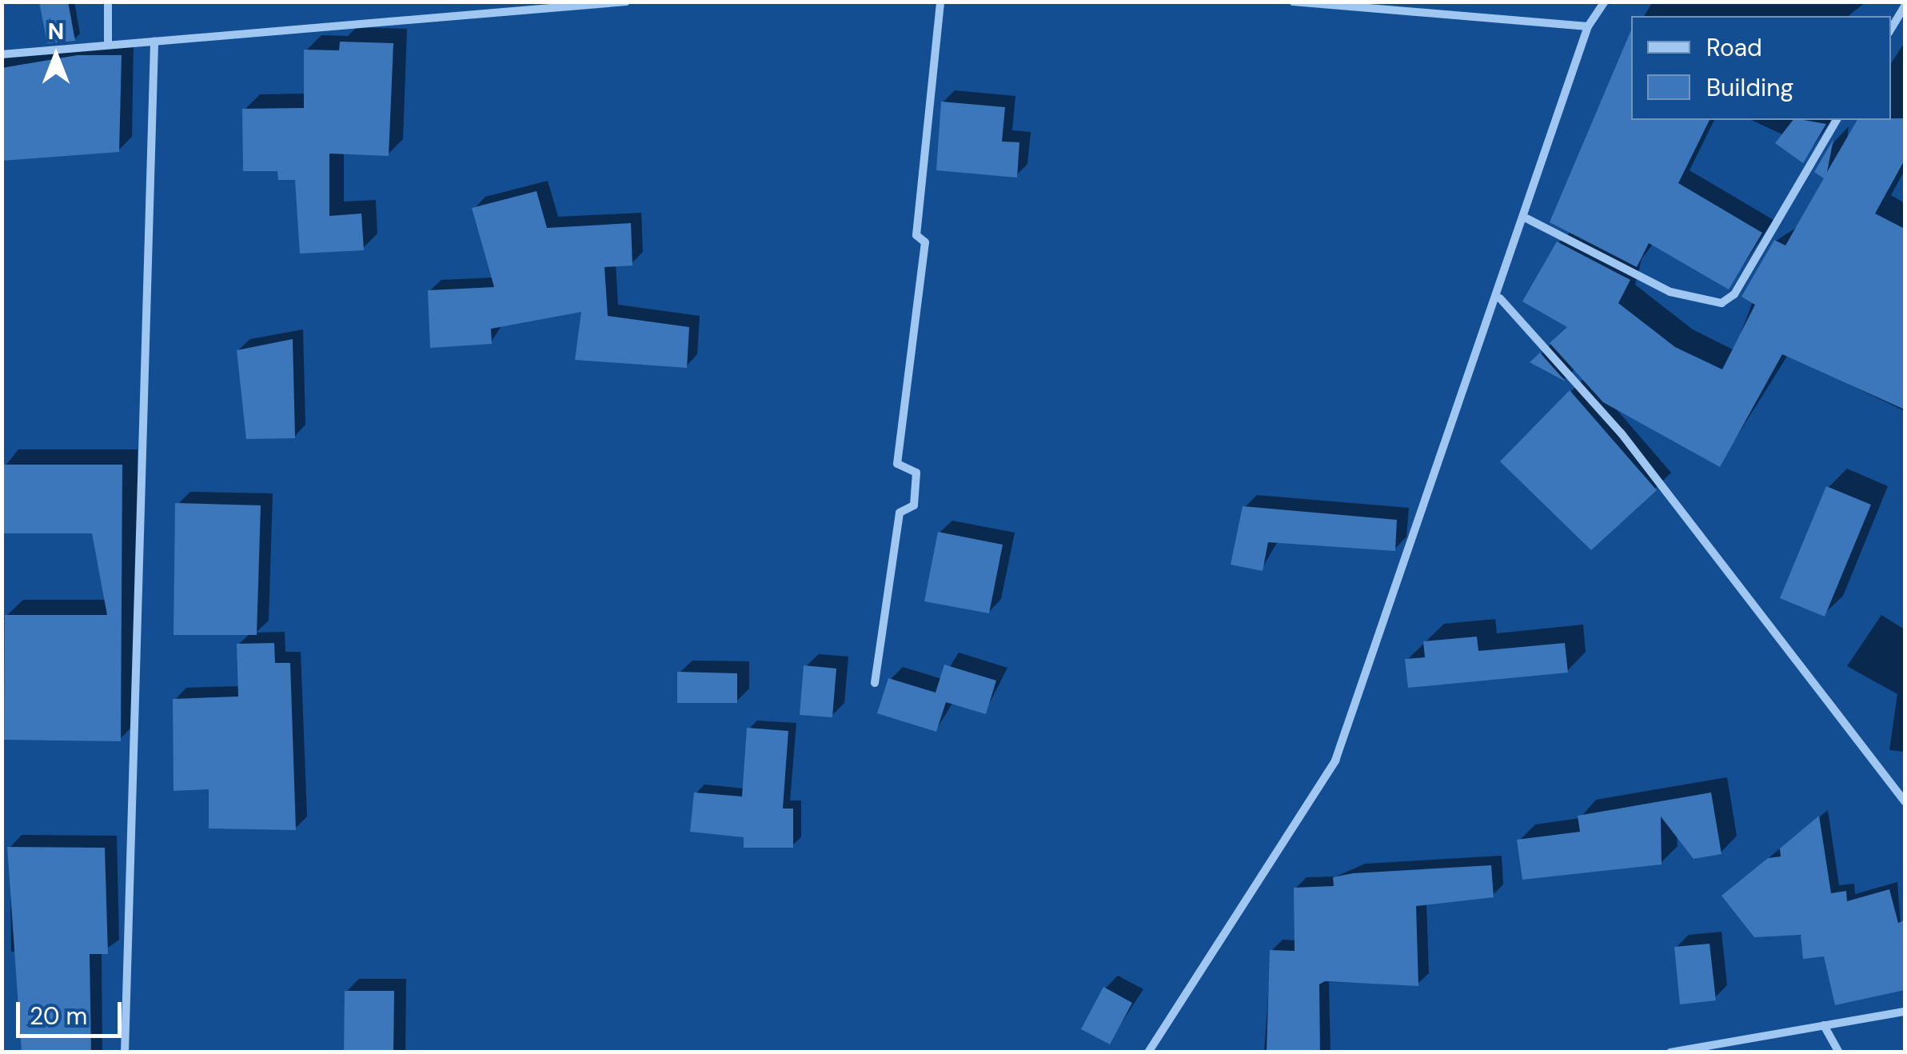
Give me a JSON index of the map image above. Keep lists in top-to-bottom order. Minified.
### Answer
{"legend":["Road","Building"],"scale_bar":"20 m","north":"top"}
